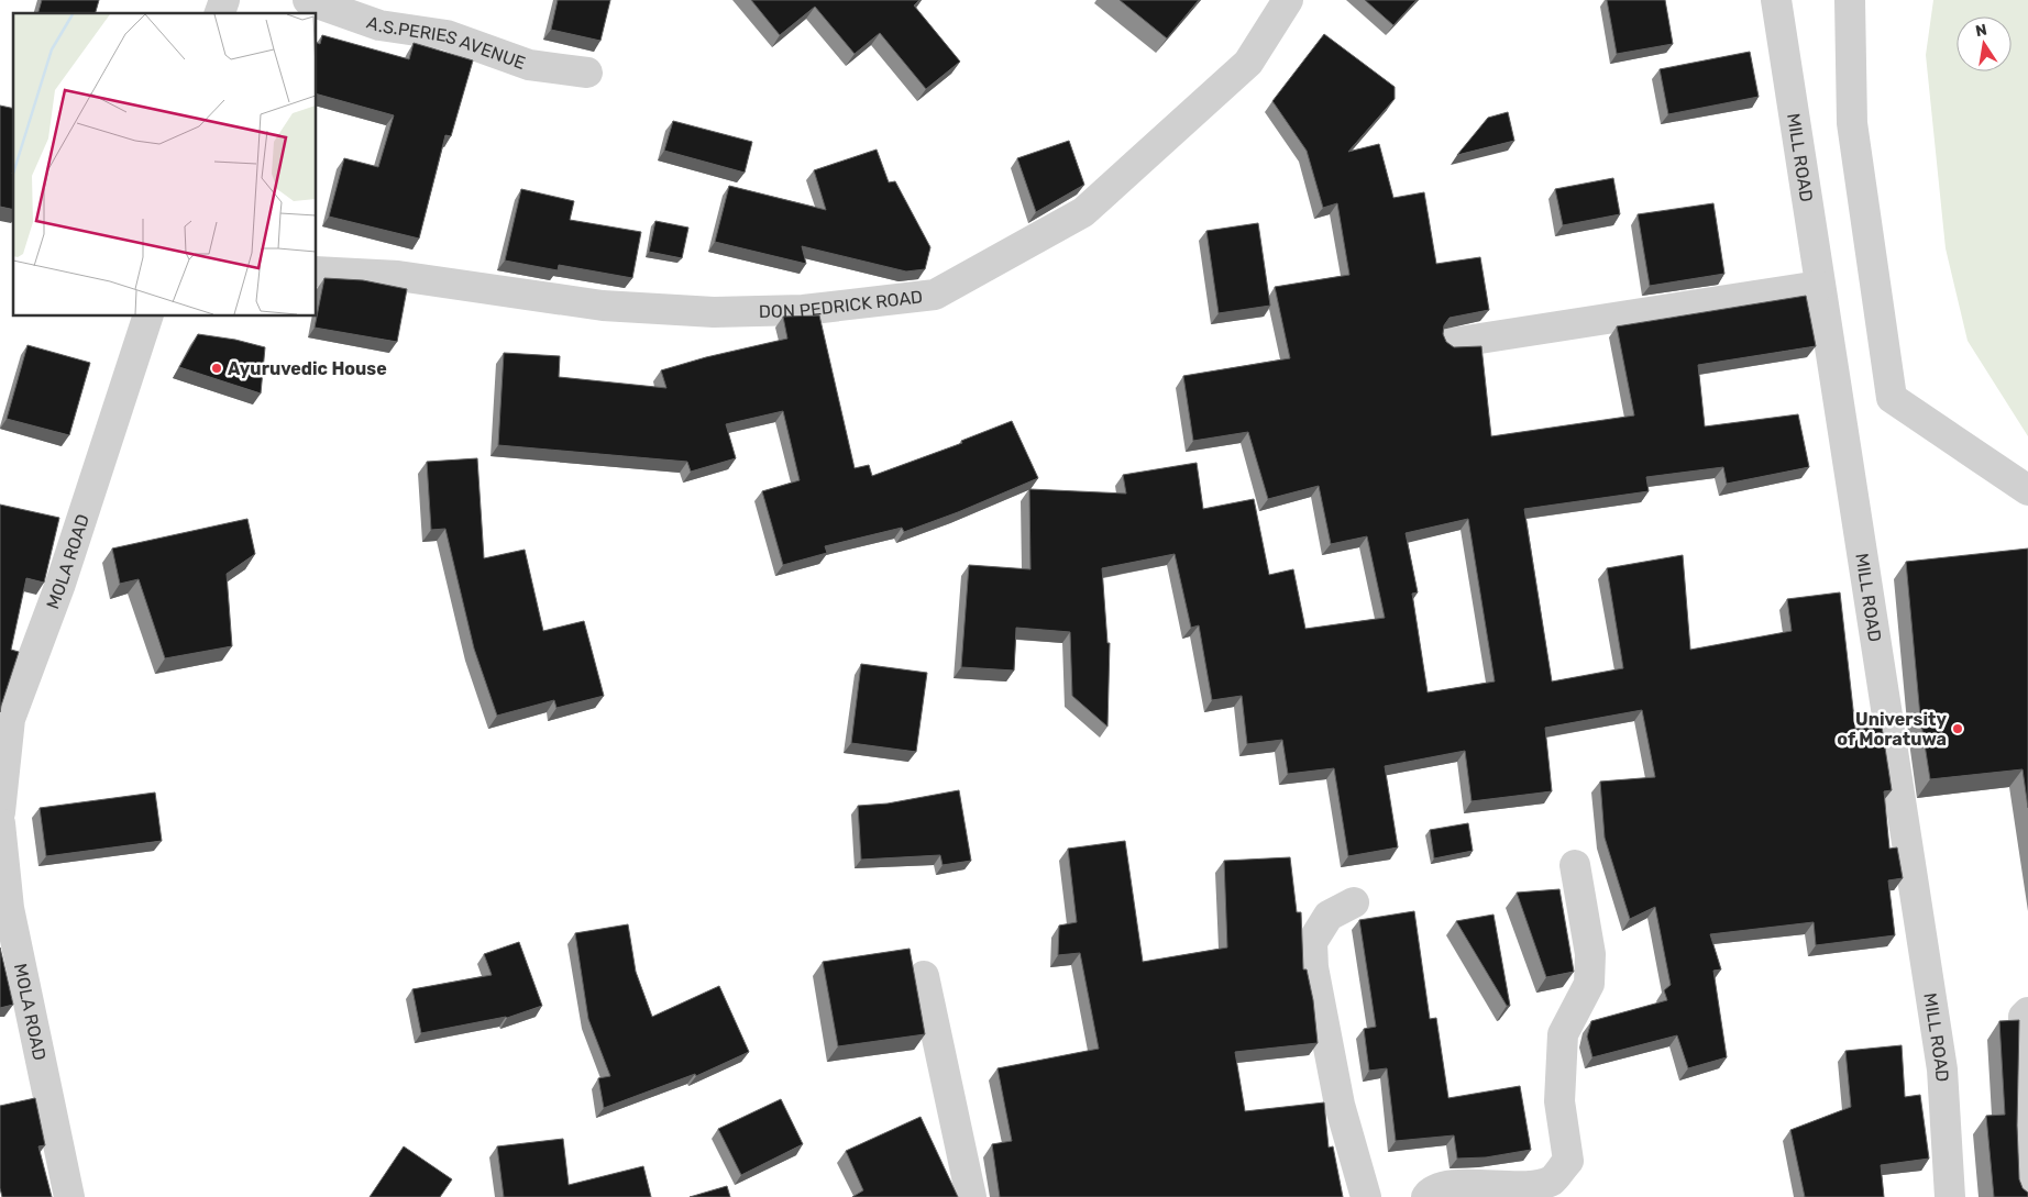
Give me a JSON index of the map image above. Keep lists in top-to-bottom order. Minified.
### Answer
{"streets":{"street":["A.S.PERIES AVENUE","MILL ROAD","DON PEDRICK ROAD","MOLA ROAD"]},"places":["Ayuruvedic House","University of Moratuwa"],"north":"top"}
